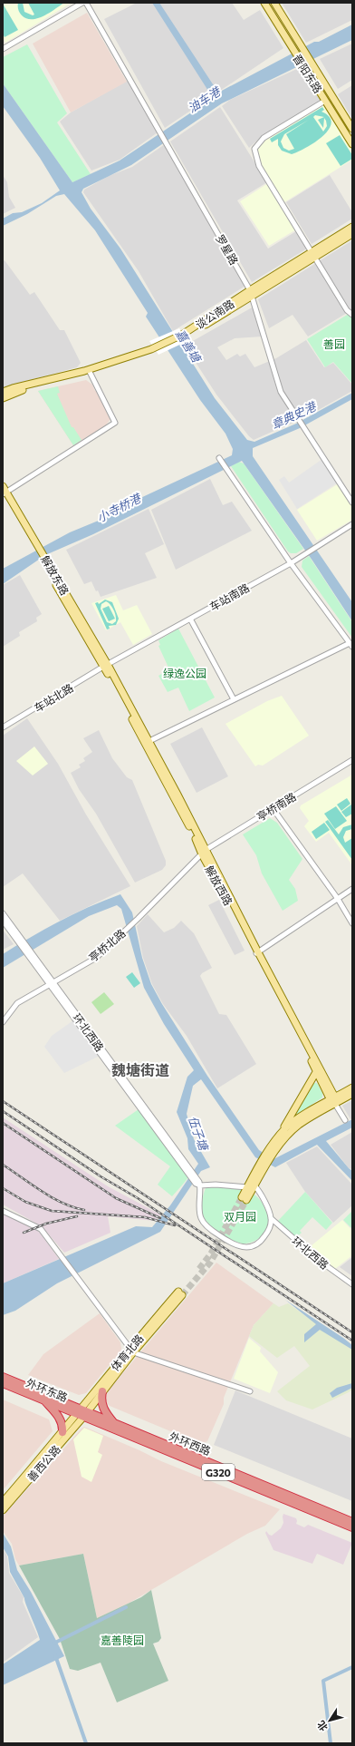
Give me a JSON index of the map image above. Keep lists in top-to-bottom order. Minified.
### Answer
{"streets":{"highway":["外环东路","外环西路","G320"],"main road":["晋阳东路","谈公南路","解放东路","解放西路","体育北路","善西公路"],"street":["罗星路","车站南路","车站北路","亭桥南路","亭桥北路","环北西路"]},"crossings":[["罗星路","谈公南路"],["解放东路","车站南路"],["解放东路","车站北路"],["解放东路","解放西路"],["车站南路","车站北路"],["车站南路","解放西路"],["车站北路","解放西路"],["亭桥南路","解放西路"],["亭桥南路","亭桥北路"],["解放西路","亭桥北路"],["亭桥北路","环北西路"],["体育北路","外环东路"],["体育北路","外环西路"],["体育北路","善西公路"],["外环东路","外环西路"],["外环东路","善西公路"],["外环西路","善西公路"]],"districts":["魏塘街道"],"water":["油车港","嘉善塘","章典史港","小寺桥港","伍子塘"],"parks":["善园","绿逸公园","双月园","嘉善陵园"],"north":"bottom left"}
